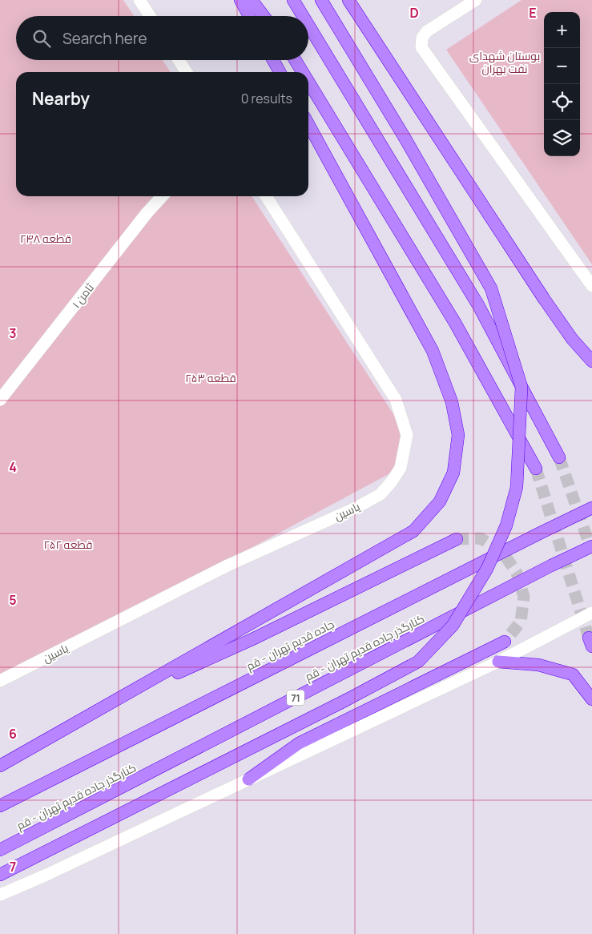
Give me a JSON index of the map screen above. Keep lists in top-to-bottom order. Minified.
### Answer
{"streets":{"highway":["جاده قدیم تهران - قم","کنارگذر جاده قدیم تهران - قم","71"],"street":["ثامن ۱","یاسین"]},"parks":["بوستان شهدای نفت بهران","قطعه ۲۴۸","قطعه ۲۵۳","قطعه ۲۵۲"],"page":{"map_buttons":["+","−"],"search":"Search here","heading":["Nearby","0 results"]},"grid":{"columns":["D","E"],"rows":["3","4","5","6","7"]}}
